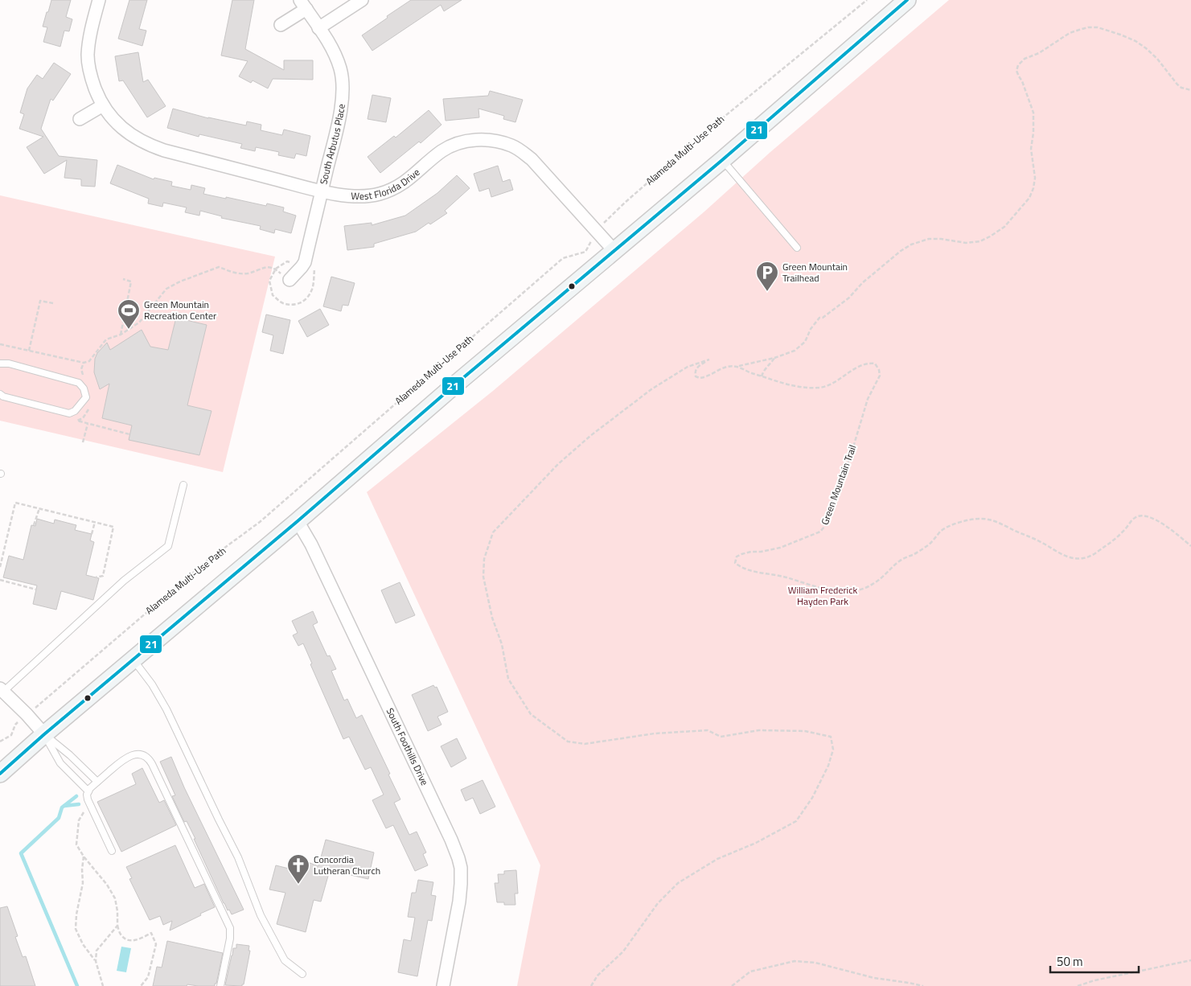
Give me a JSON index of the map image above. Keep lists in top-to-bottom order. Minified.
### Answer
{"streets":{"street":["South Arbutus Place","West Florida Drive","South Foothills Drive"],"path":["Alameda Multi-Use Path","Green Mountain Trail"]},"crossings":[["South Arbutus Place","West Florida Drive"],["Alameda Multi-Use Path","West Florida Drive"]],"parks":["William Frederick Hayden Park"],"places":{"parking":["Green Mountain Trailhead"],"sports":["Green Mountain Recreation Center"],"church":["Concordia Lutheran Church"]},"lines":["transit line 21"],"scale_bar":"50 m"}
